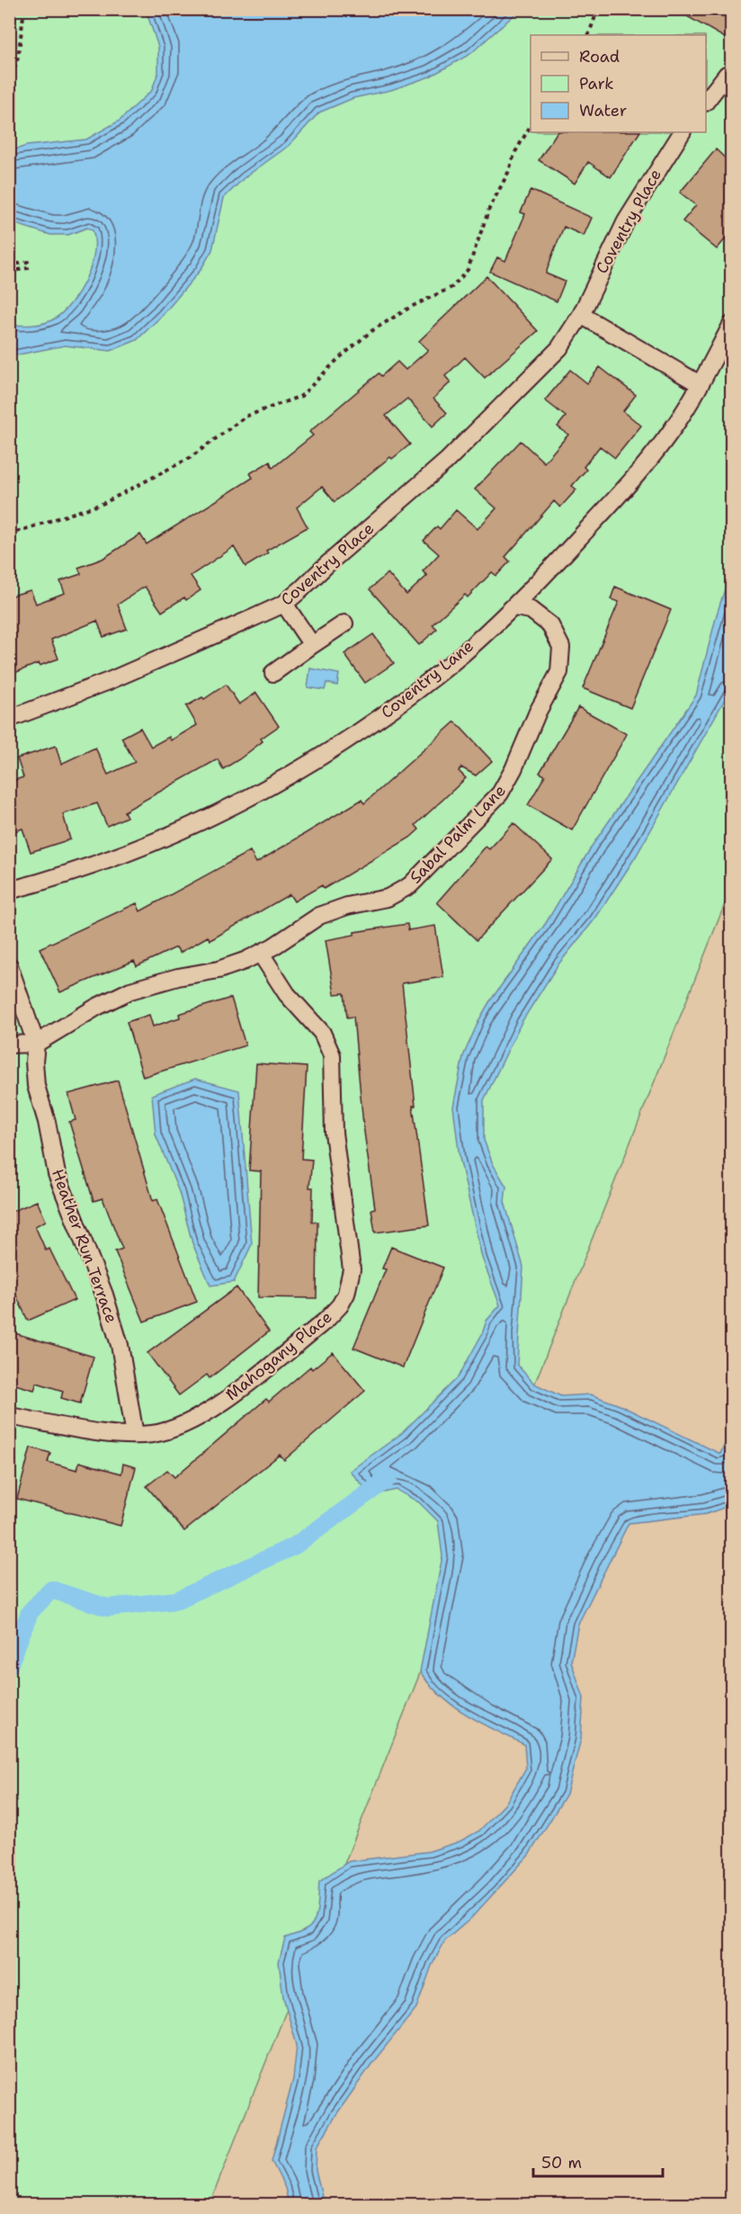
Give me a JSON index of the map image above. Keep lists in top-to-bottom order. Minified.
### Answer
{"streets":{"street":["Coventry Place","Coventry Lane","Sabal Palm Lane","Heather Run Terrace","Mahogany Place"]},"crossings":[["Coventry Lane","Sabal Palm Lane"],["Sabal Palm Lane","Heather Run Terrace"],["Sabal Palm Lane","Mahogany Place"],["Heather Run Terrace","Mahogany Place"]],"legend":["Road","Park","Water"],"scale_bar":"50 m"}
